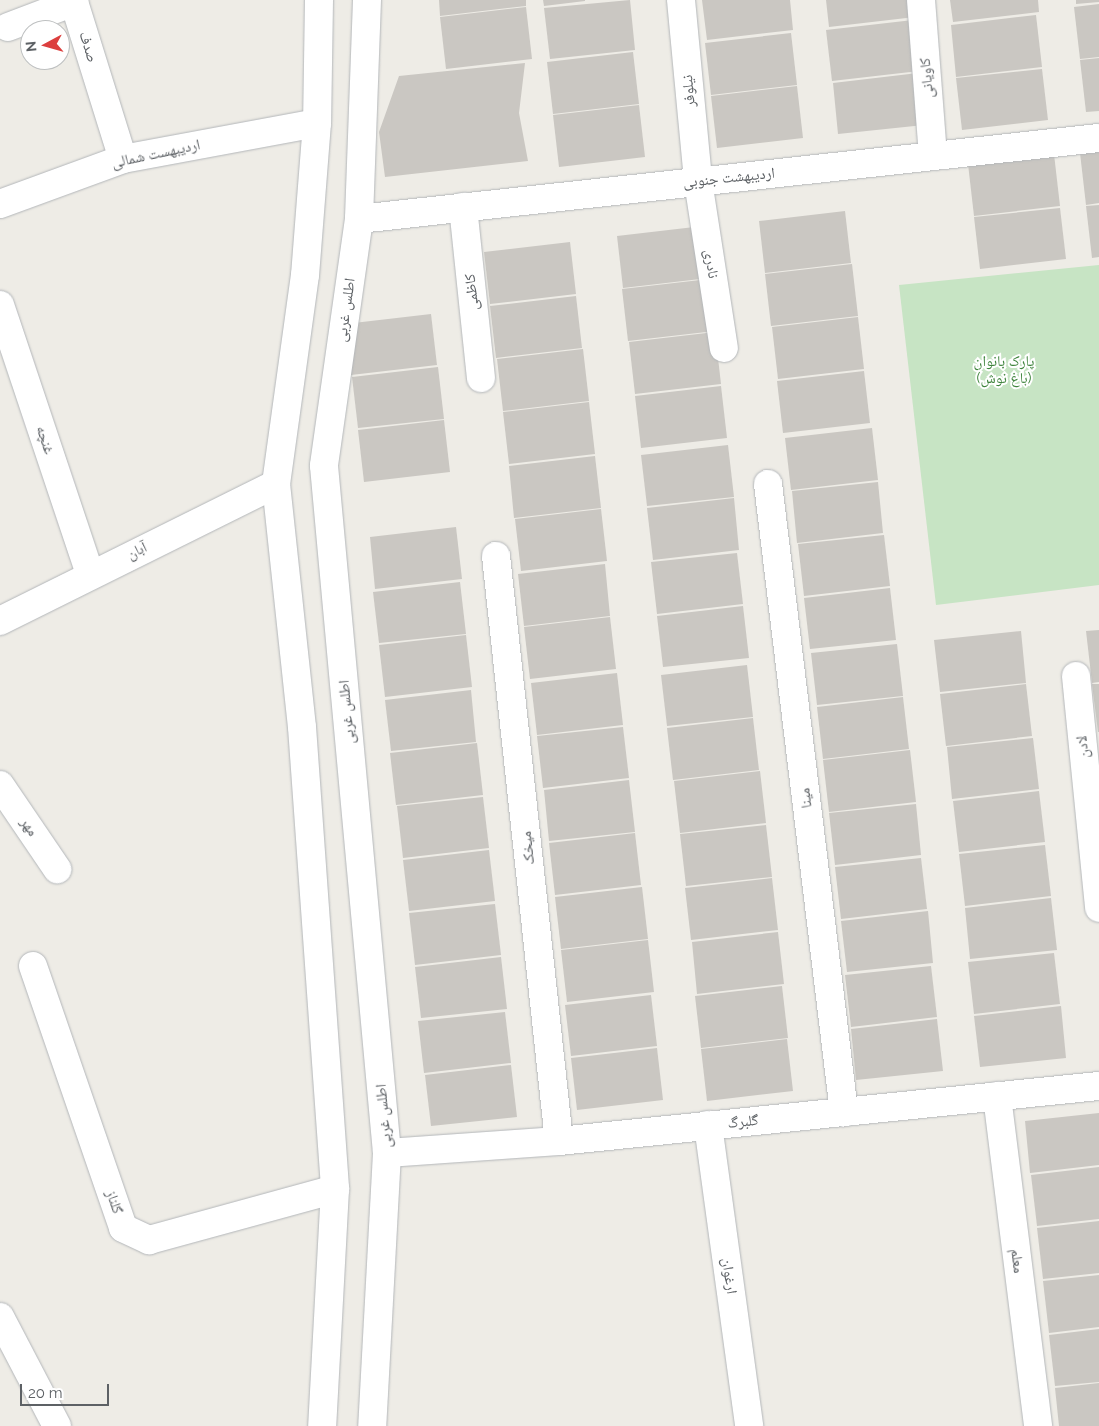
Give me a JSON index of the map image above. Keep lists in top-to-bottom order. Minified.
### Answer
{"streets":{"street":["صدف","کاویانی","نیلوفر","اردیبهست شمالی","اردیبهشت جنوبی","نادری","کاظمی","اطلس غربی","غنچه","آبان","لادن","مینا","مهر","میخک","گلبرگ","گلناز","معلم","ارغوان"]},"crossings":[["صدف","اردیبهست شمالی"],["کاویانی","اردیبهشت جنوبی"],["نیلوفر","اردیبهشت جنوبی"],["نیلوفر","نادری"],["اردیبهشت جنوبی","نادری"],["اردیبهشت جنوبی","کاظمی"],["اردیبهشت جنوبی","اطلس غربی"],["اطلس غربی","گلبرگ"],["غنچه","آبان"],["مینا","گلبرگ"],["میخک","گلبرگ"],["گلبرگ","معلم"],["گلبرگ","ارغوان"]],"parks":["پارک بانوان (باغ نوش)"],"scale_bar":"20 m","north":"left"}
